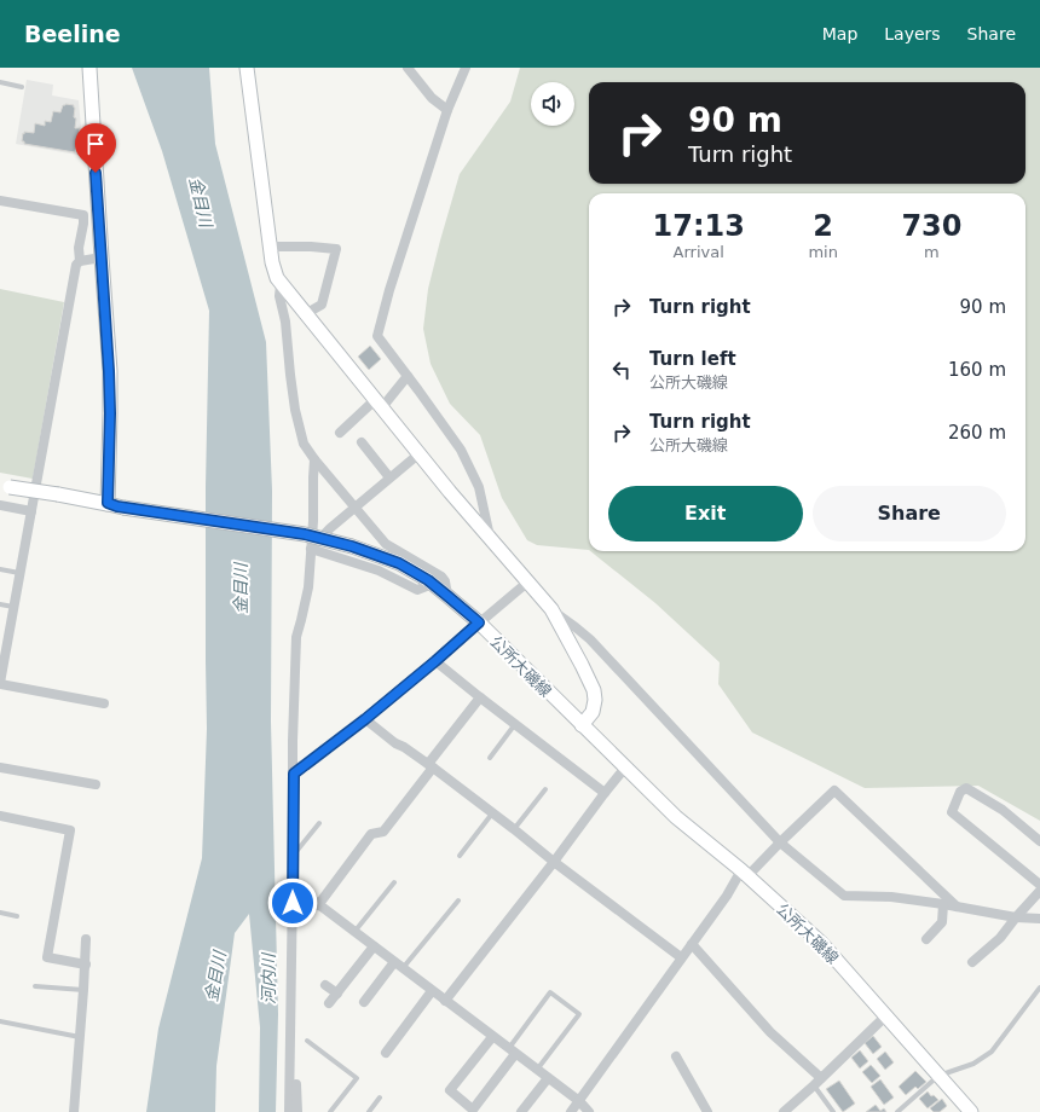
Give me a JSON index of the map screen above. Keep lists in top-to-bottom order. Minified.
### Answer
{"streets":{"main road":["公所大磯線"]},"water":["金目川","河内川"],"page":{"header":"Beeline","nav":["Map","Layers","Share"],"turn":["90 m","Turn right"],"eta":["17:13","Arrival","2","min","730","m"],"list":[{"name":"Turn right","value":"90 m"},{"name":"Turn left","note":"公所大磯線","value":"160 m"},{"name":"Turn right","note":"公所大磯線","value":"260 m"}],"buttons":["Exit","Share"]}}
